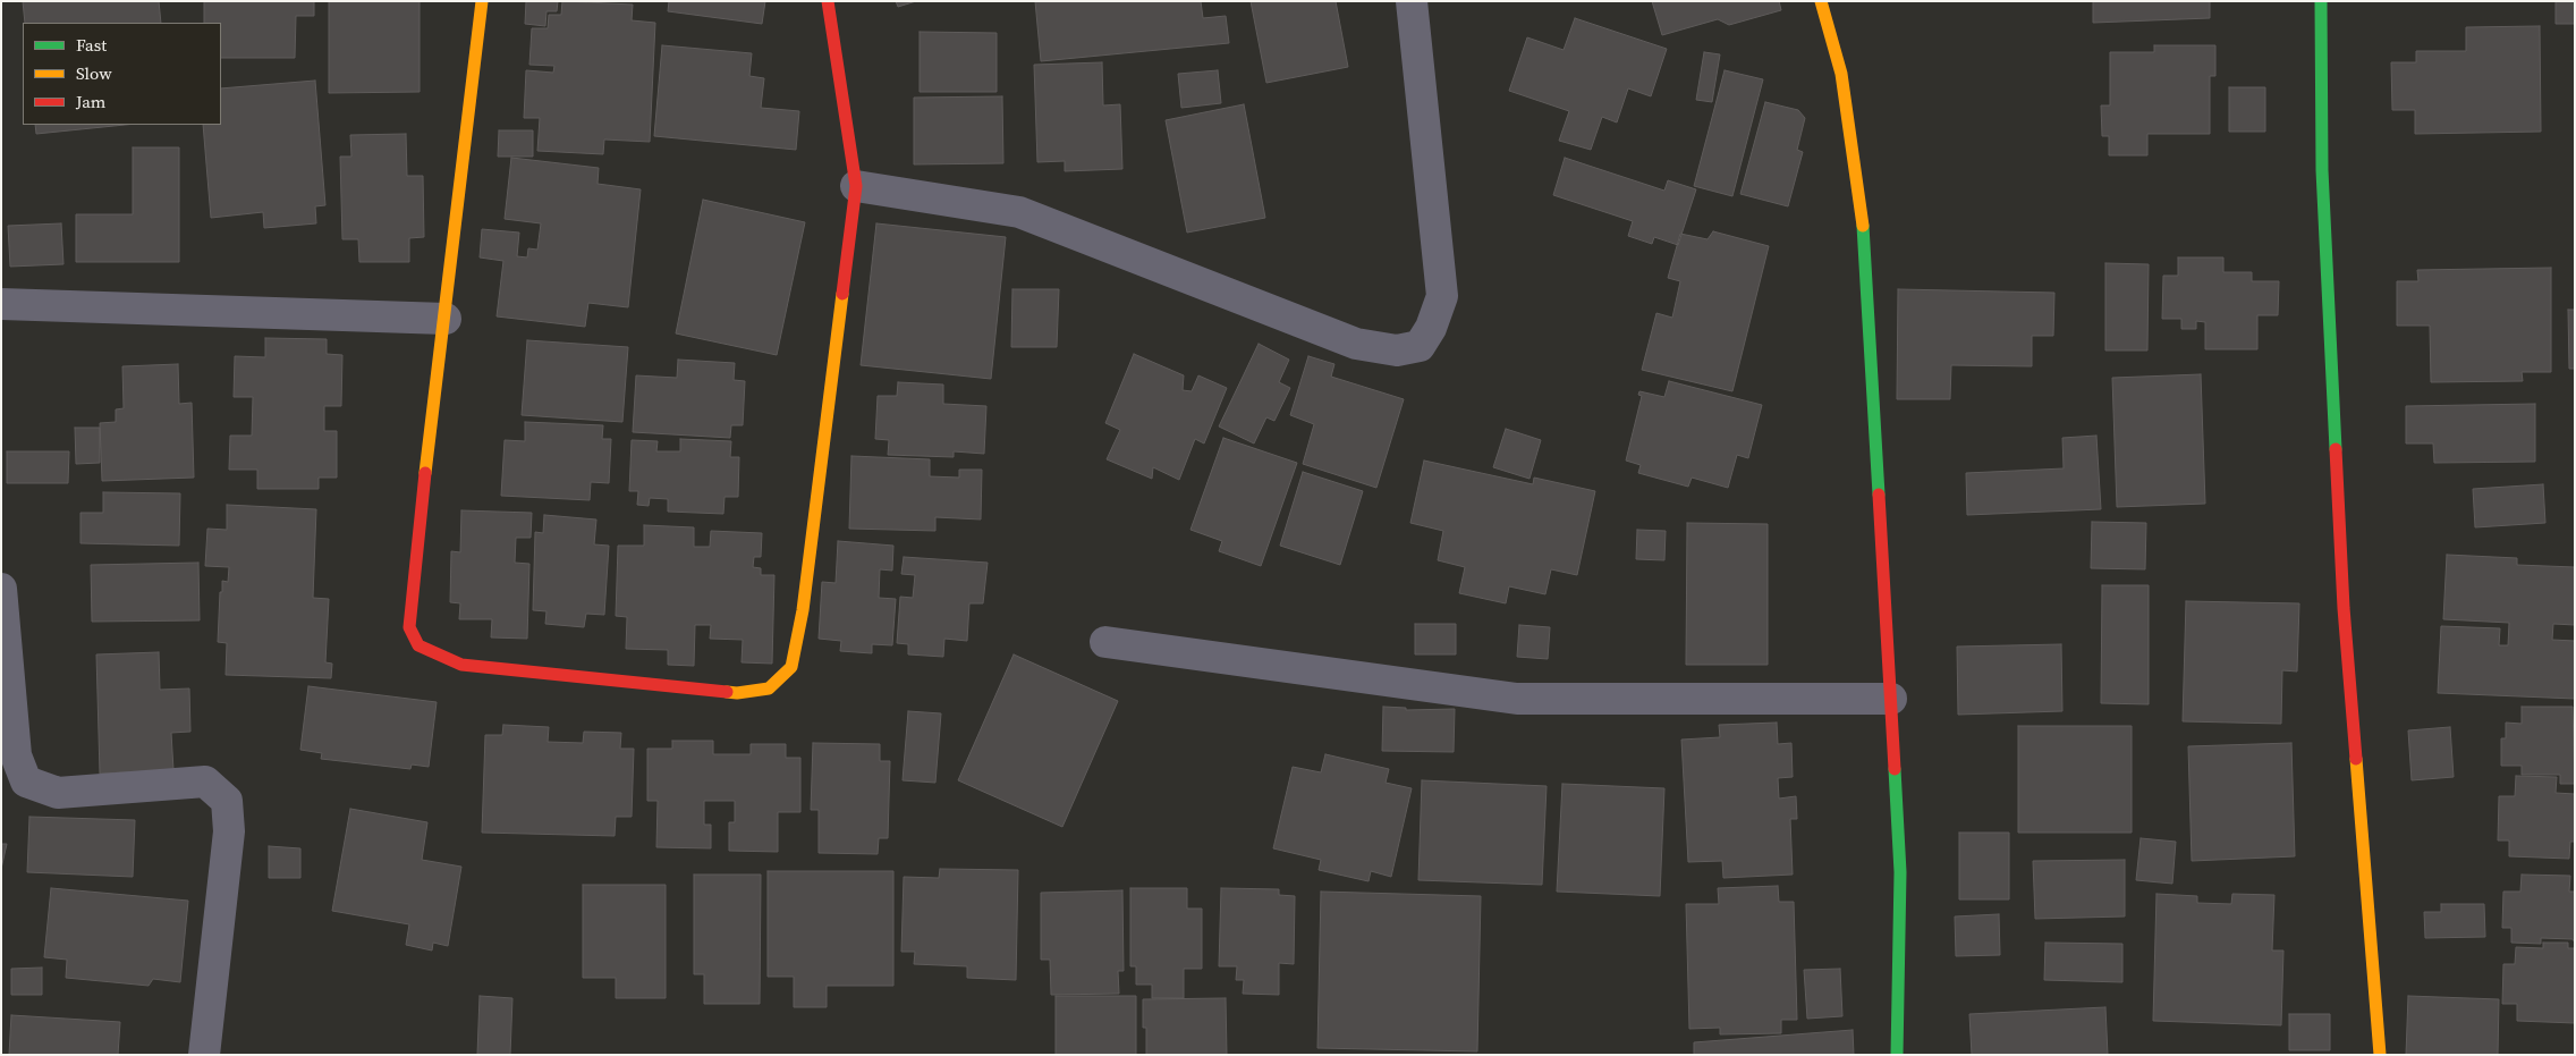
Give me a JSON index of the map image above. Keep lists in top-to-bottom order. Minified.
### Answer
{"legend":["Fast","Slow","Jam"]}
